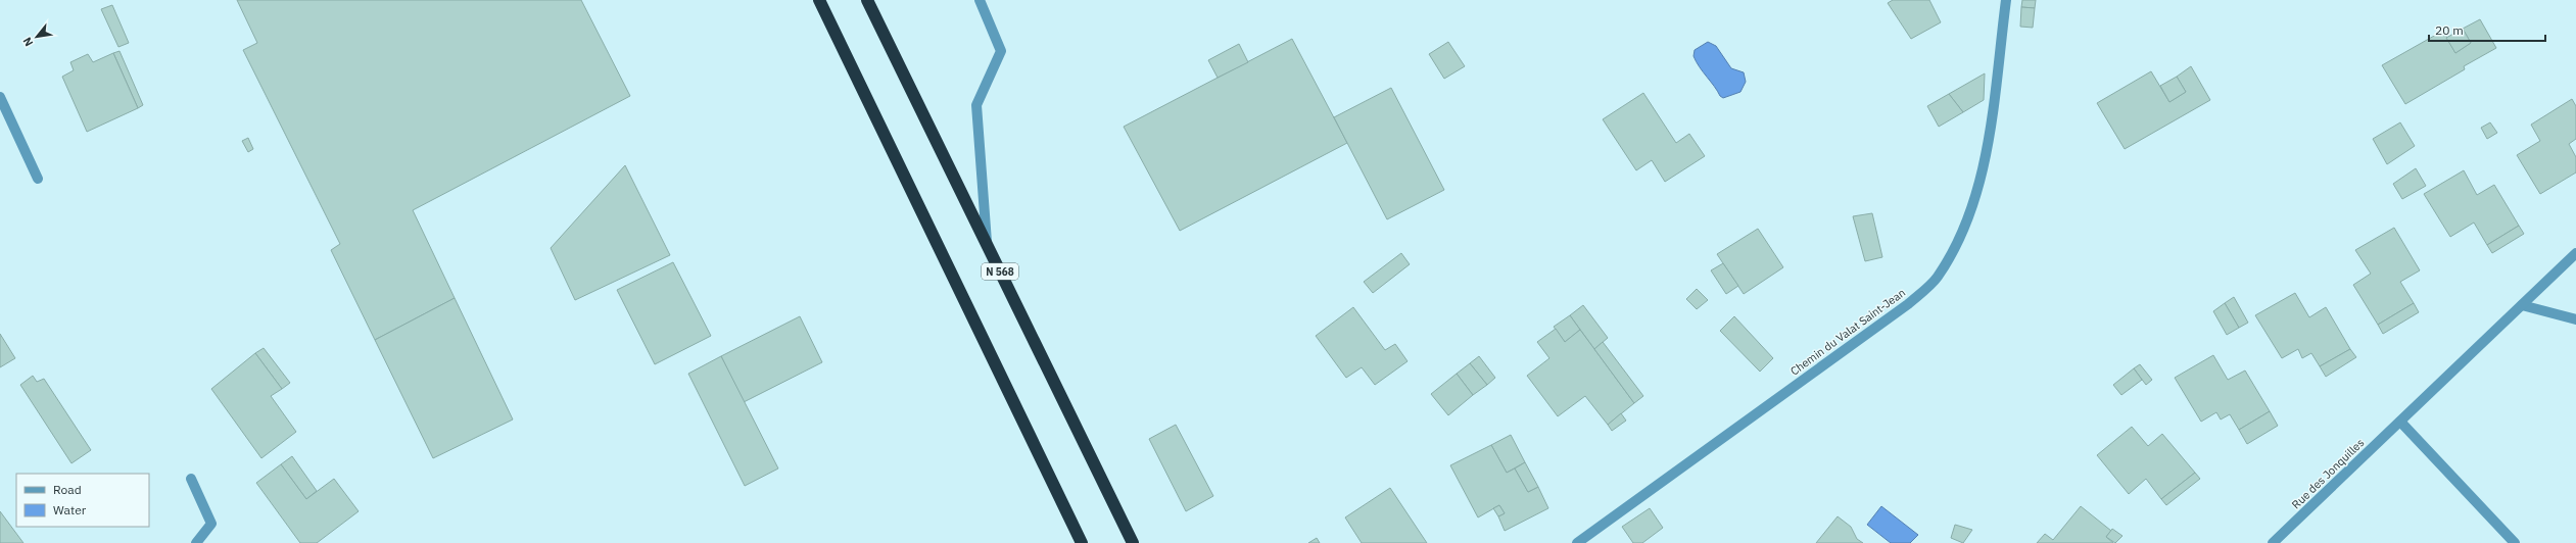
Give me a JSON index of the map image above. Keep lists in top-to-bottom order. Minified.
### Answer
{"streets":{"highway":["N 568"],"street":["Chemin du Valat Saint-Jean","Rue des Jonquilles"]},"legend":["Road","Water"],"scale_bar":"20 m","north":"bottom left"}
